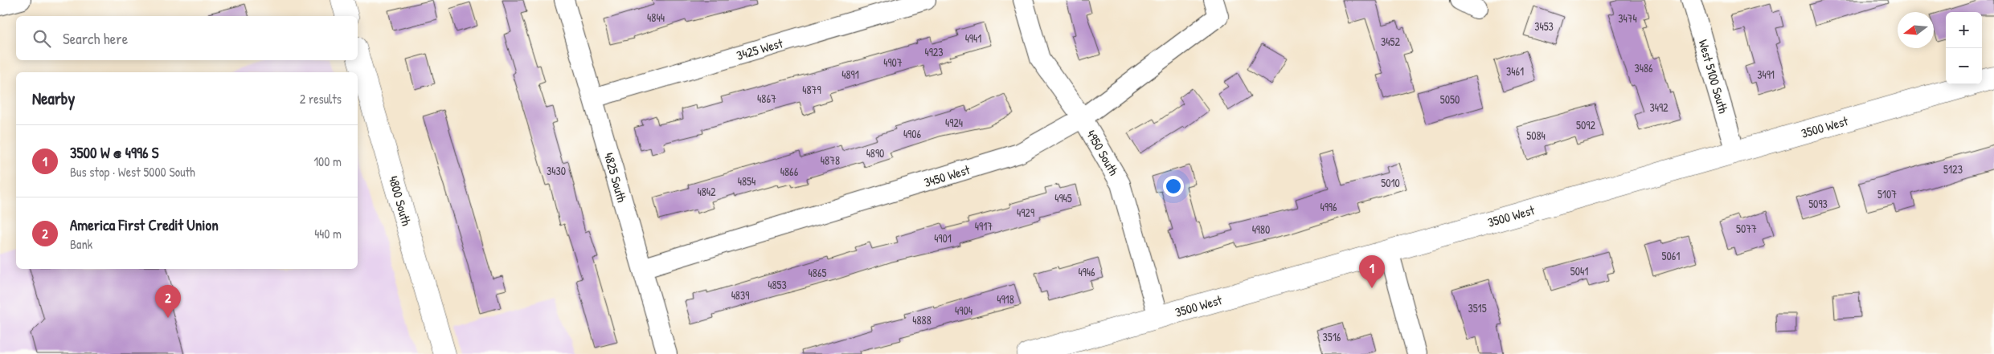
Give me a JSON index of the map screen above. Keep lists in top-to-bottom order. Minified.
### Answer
{"streets":{"main road":["3500 West","4800 South"],"street":["3425 West","West 5100 South","4950 South","3450 West","4825 South"]},"crossings":[["3425 West","4825 South"],["West 5100 South","3500 West"],["3500 West","4950 South"],["4950 South","3450 West"],["3450 West","4825 South"]],"house_numbers":["4844","3474","3453","4941","3452","4923","4907","3486","3461","4891","3491","4879","4867","5050","3492","4924","5092","4906","5084","4890","4878","5123","3430","4866","4854","5010","4842","5107","4945","5093","4996","4929","4917","5077","4980","4901","5061","5041","4946","4865","4853","4839","4918","3515","4904","4888","3516"],"north":"left","page":{"map_buttons":["+","−"],"search":"Search here","heading":["Nearby","2 results"],"list":[{"mark":"1","name":"3500 W @ 4996 S","note":"Bus stop · West 5000 South","value":"100 m"},{"mark":"2","name":"America First Credit Union","note":"Bank","value":"440 m"}],"pins":["1","2"]}}
